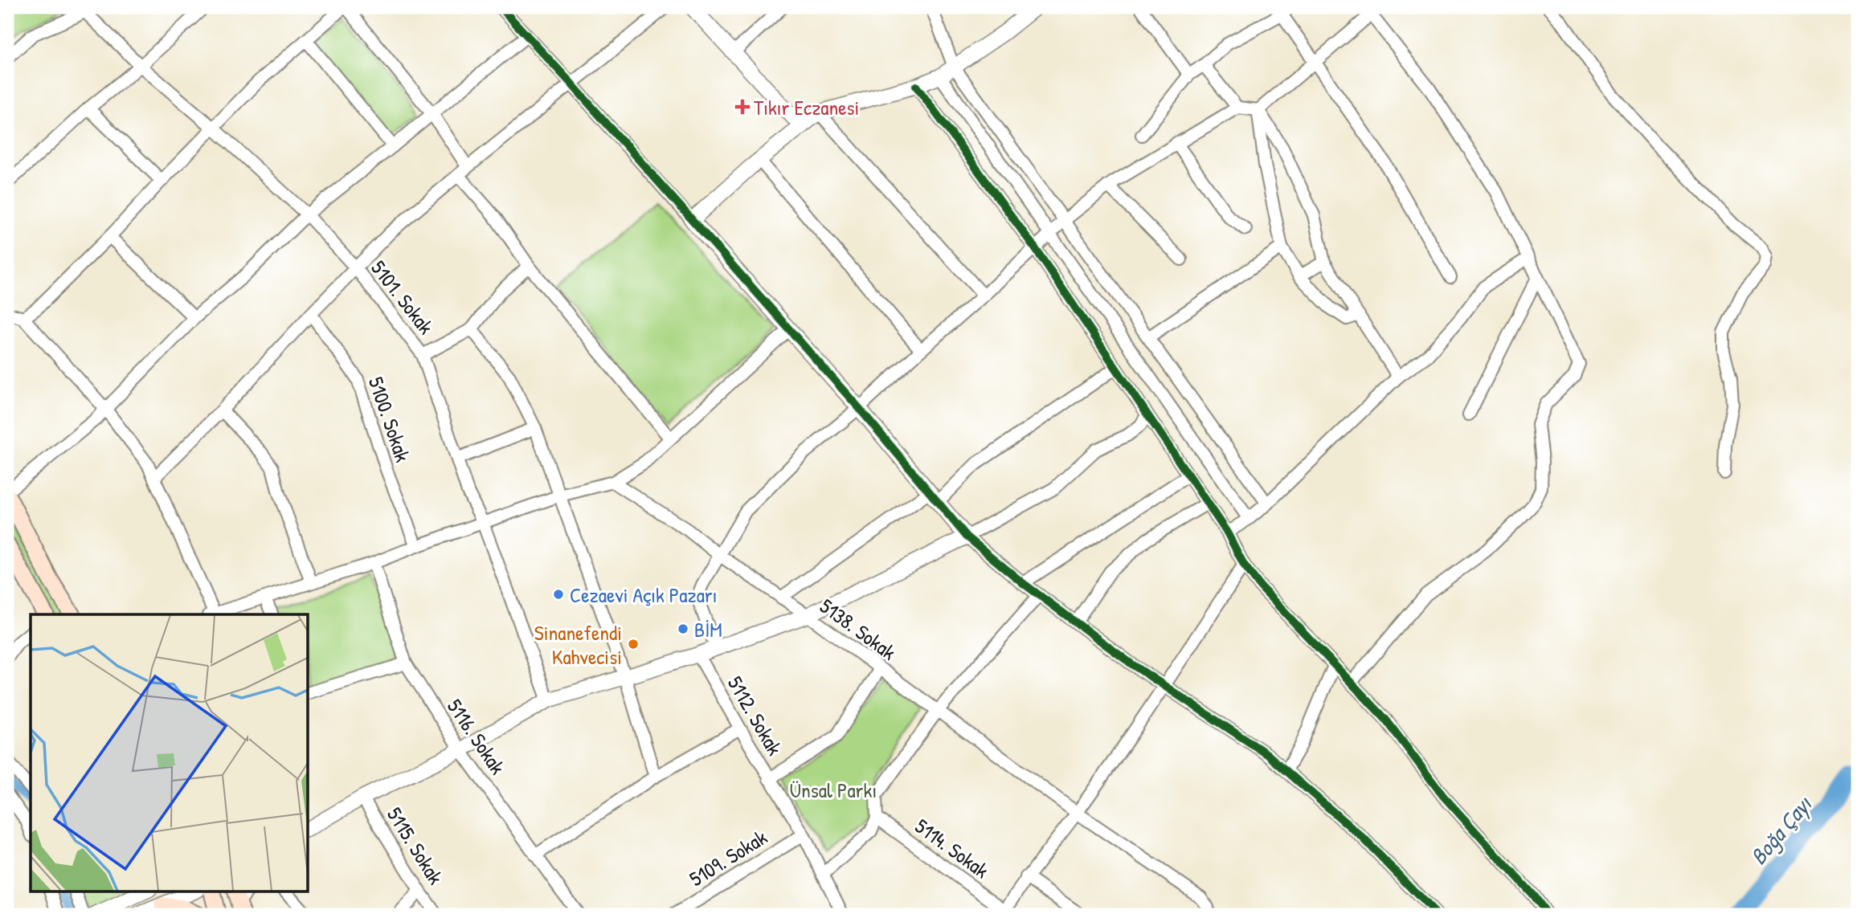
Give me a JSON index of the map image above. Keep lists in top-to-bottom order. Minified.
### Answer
{"streets":{"street":["5101. Sokak","5100. Sokak","5138. Sokak","5112. Sokak","5116. Sokak","5115. Sokak","5114. Sokak","5109. Sokak"]},"crossings":[["5112. Sokak","5109. Sokak"]],"water":["Boğa Çayı"],"parks":["Ünsal Parkı"],"places":{"health":["Tıkır Eczanesi"],"other":["Cezaevi Açık Pazarı","BİM","Sinanefendi Kahvecisi"]}}
